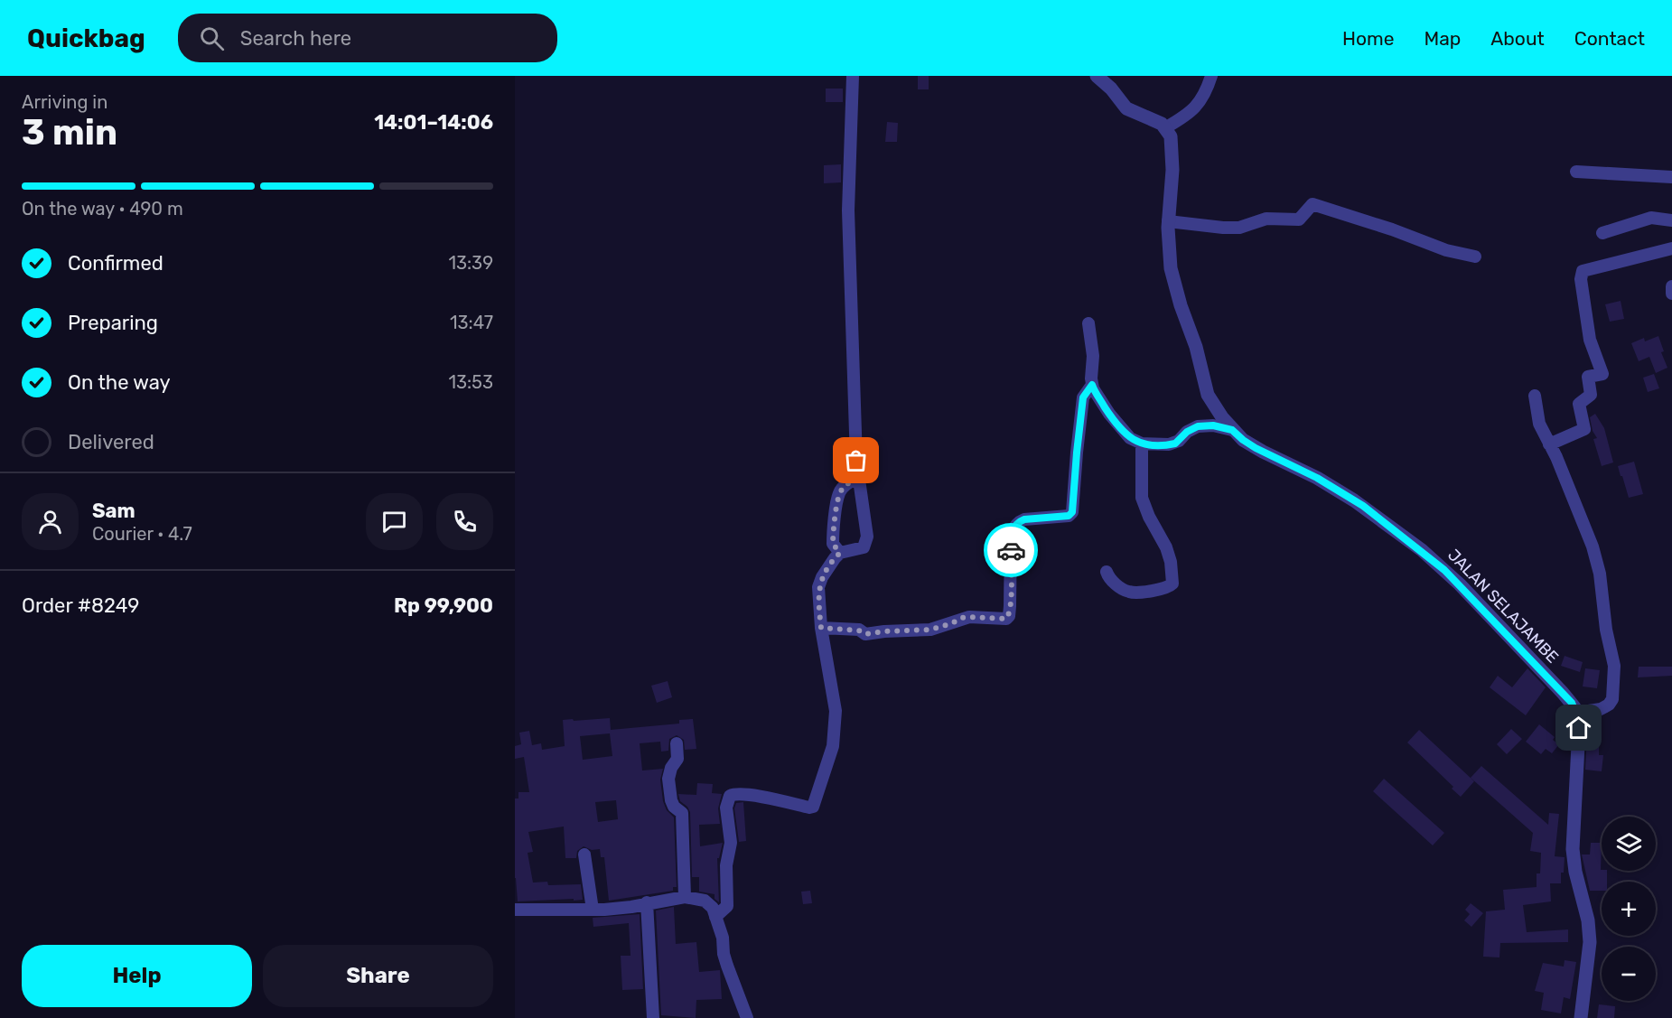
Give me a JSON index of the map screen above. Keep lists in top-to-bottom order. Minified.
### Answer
{"streets":{"street":["JALAN SELAJAMBE"]},"page":{"header":"Quickbag","search":"Search here","nav":["Home","Map","About","Contact"],"heading":["3 min","Arriving in","14:01–14:06"],"panel":["Sam","Courier · 4.7","Order #8249","Rp 99,900"],"bar":"On the way · 490 m","list":[["Confirmed","13:39"],["Preparing","13:47"],["On the way","13:53"],"Delivered"],"map_buttons":["+","−"],"buttons":["Help","Share"]}}
